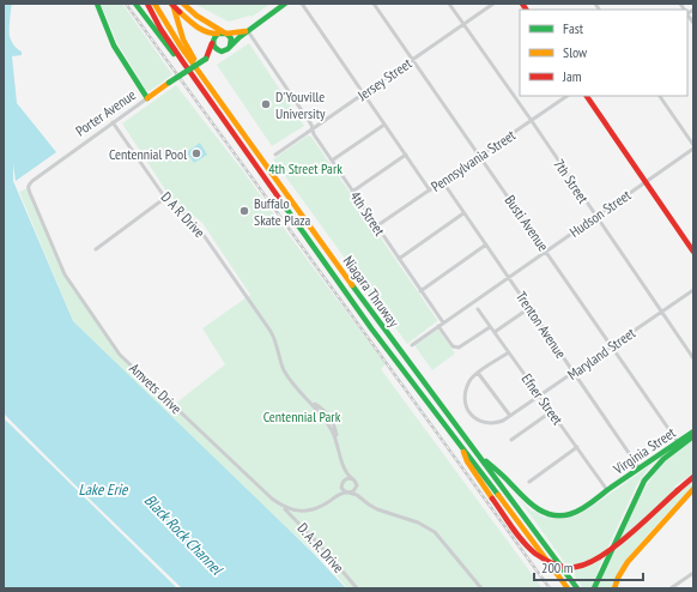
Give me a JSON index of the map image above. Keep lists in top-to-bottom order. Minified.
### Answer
{"streets":{"main road":["Porter Avenue","Niagara Thruway","Virginia Street"],"street":["Jersey Street","Pennsylvania Street","7th Street","4th Street","Hudson Street","D A R Drive","Busti Avenue","Trenton Avenue","Maryland Street","Amvets Drive","Efner Street","D. A. R. Drive"]},"crossings":[["Jersey Street","7th Street"],["Jersey Street","4th Street"],["Jersey Street","Busti Avenue"],["Porter Avenue","4th Street"],["Porter Avenue","D A R Drive"],["Porter Avenue","Amvets Drive"],["Pennsylvania Street","7th Street"],["Pennsylvania Street","4th Street"],["Pennsylvania Street","Busti Avenue"],["Pennsylvania Street","Trenton Avenue"],["7th Street","Hudson Street"],["7th Street","Maryland Street"],["4th Street","Hudson Street"],["Hudson Street","Busti Avenue"],["Hudson Street","Trenton Avenue"],["Busti Avenue","Maryland Street"],["Busti Avenue","Virginia Street"],["Niagara Thruway","Virginia Street"],["Trenton Avenue","Maryland Street"],["Trenton Avenue","Virginia Street"],["Maryland Street","Efner Street"],["Amvets Drive","D. A. R. Drive"],["Efner Street","Virginia Street"]],"water":["Lake Erie","Black Rock Channel"],"parks":["4th Street Park","Centennial Park"],"places":["D'Youville University","Centennial Pool","Buffalo Skate Plaza"],"legend":["Fast","Slow","Jam"],"scale_bar":"200 m"}
